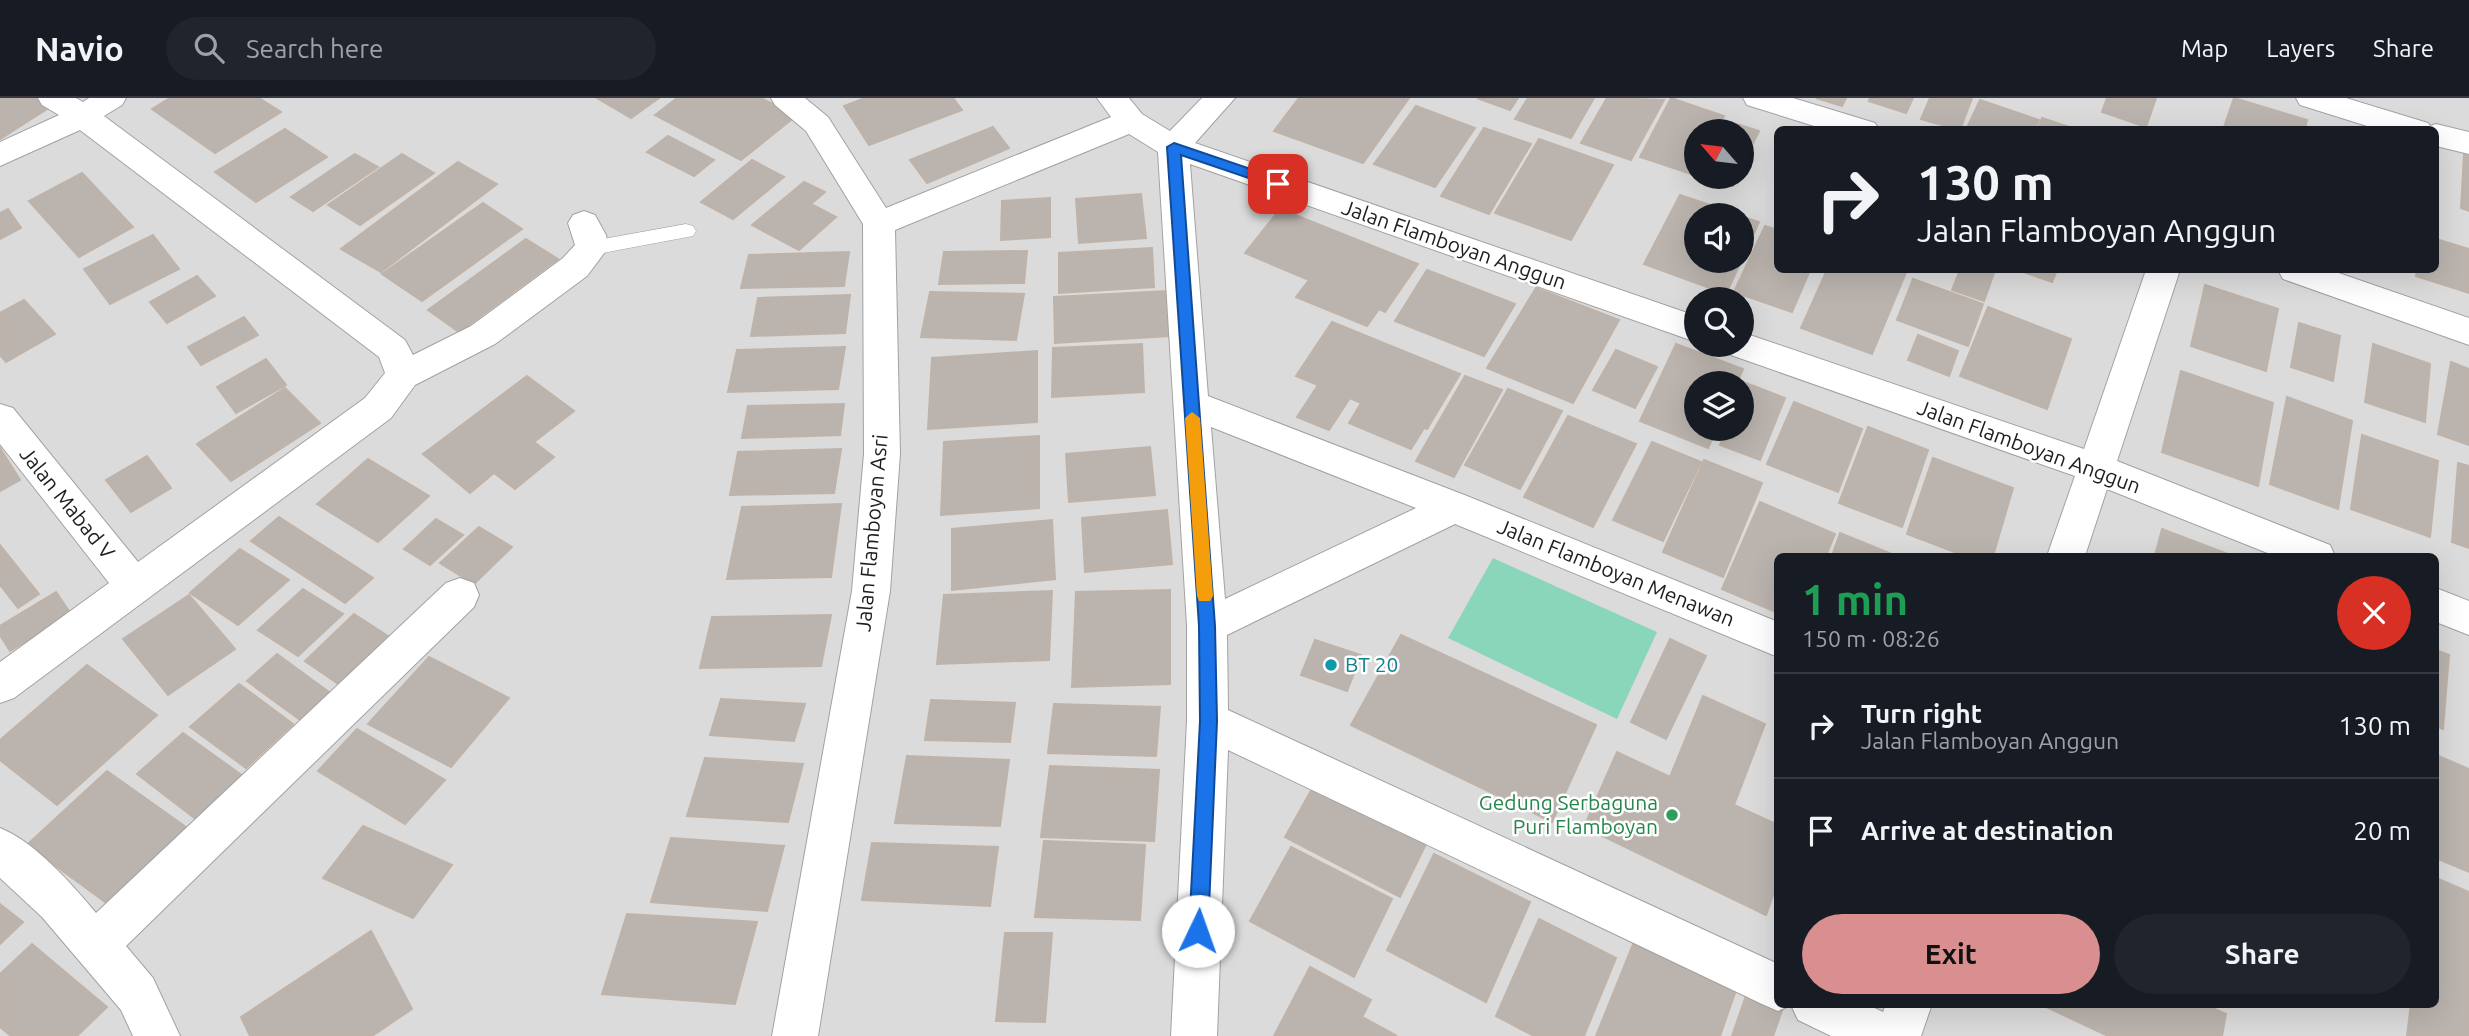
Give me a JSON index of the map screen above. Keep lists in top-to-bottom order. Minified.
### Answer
{"streets":{"street":["Jalan Flamboyan Anggun","Jalan Mabad V","Jalan Flamboyan Asri","Jalan Flamboyan Menawan"]},"places":["BT 20","Gedung Serbaguna Puri Flamboyan"],"north":"top left","page":{"header":"Navio","search":"Search here","nav":["Map","Layers","Share"],"turn":["130 m","Jalan Flamboyan Anggun"],"heading":["1 min","150 m · 08:26"],"list":[{"name":"Turn right","note":"Jalan Flamboyan Anggun","value":"130 m"},{"name":"Arrive at destination","value":"20 m"}],"buttons":["Exit","Share"]}}
